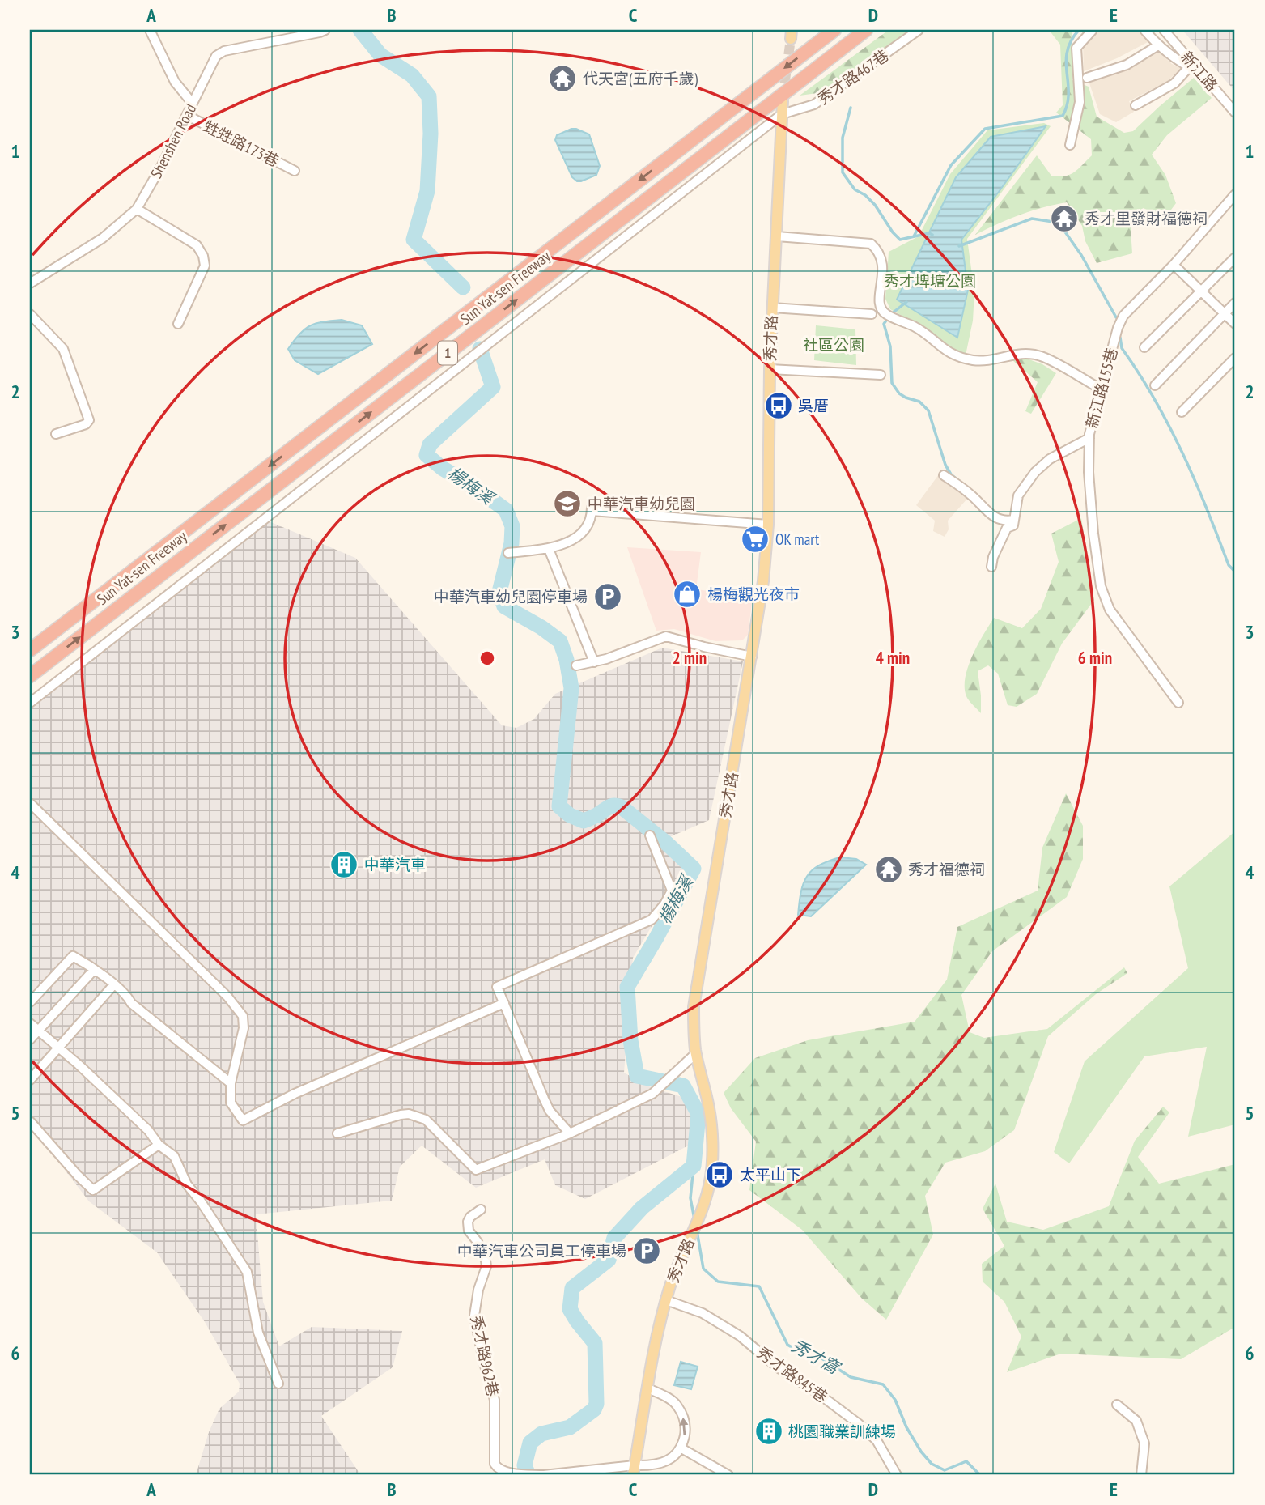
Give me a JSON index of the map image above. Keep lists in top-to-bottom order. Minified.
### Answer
{"streets":{"highway":["Sun Yat-sen Freeway","1"],"main road":["秀才路"],"street":["新江路","秀才路467巷","Shenshen Road","甡甡路173巷","新江路155巷","秀才路962巷","秀才路845巷"]},"crossings":[["秀才路467巷","秀才路"],["Shenshen Road","甡甡路173巷"],["秀才路","秀才路962巷"],["秀才路","秀才路845巷"]],"water":["楊梅溪","秀才窩"],"parks":["秀才埤塘公園","社區公園"],"places":{"temple":["代天宮(五府千歲)","秀才里發財福德祠","秀才福德祠"],"bus stop":["吳厝","太平山下"],"school or university":["中華汽車幼兒園"],"supermarket":["OK mart"],"shop":["楊梅觀光夜市"],"parking":["中華汽車幼兒園停車場","中華汽車公司員工停車場"],"building":["中華汽車","桃園職業訓練場"]},"grid":{"columns":["A","B","C","D","E"],"rows":["1","2","3","4","5","6"]},"rings":["2 min","4 min","6 min"]}
